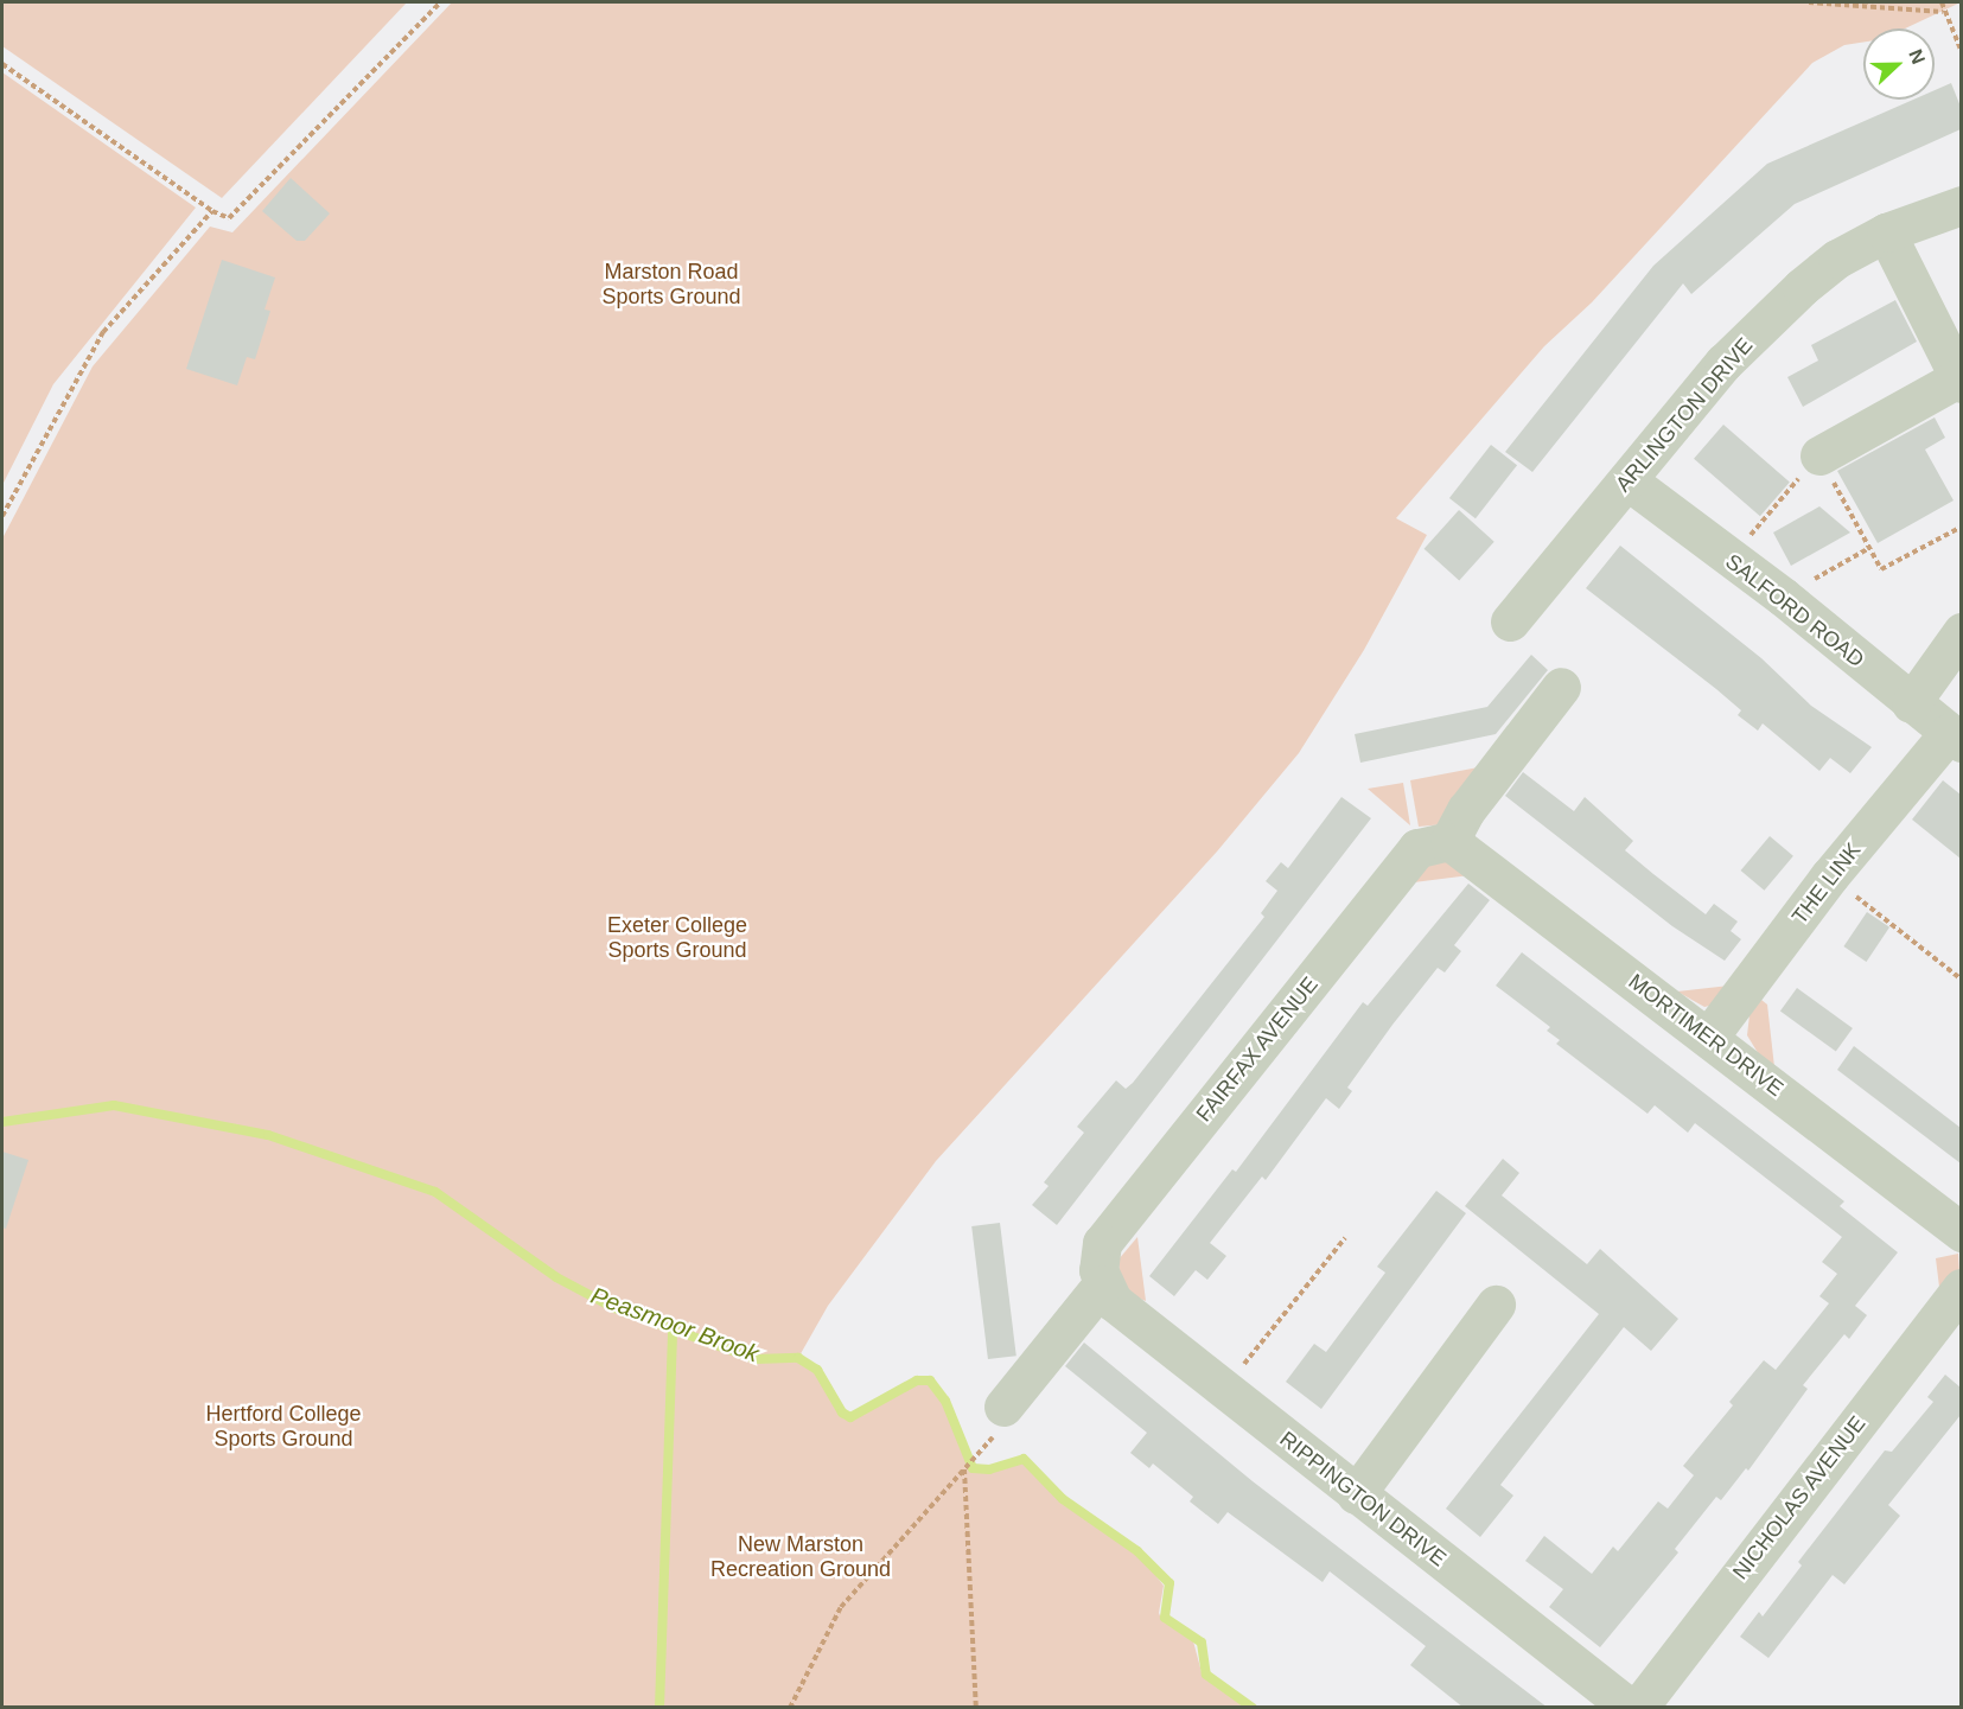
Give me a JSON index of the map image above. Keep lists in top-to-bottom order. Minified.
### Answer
{"streets":{"street":["ARLINGTON DRIVE","SALFORD ROAD","THE LINK","MORTIMER DRIVE","FAIRFAX AVENUE","NICHOLAS AVENUE","RIPPINGTON DRIVE"]},"crossings":[["ARLINGTON DRIVE","SALFORD ROAD"],["SALFORD ROAD","THE LINK"],["THE LINK","MORTIMER DRIVE"],["MORTIMER DRIVE","FAIRFAX AVENUE"],["FAIRFAX AVENUE","RIPPINGTON DRIVE"]],"water":["Peasmoor Brook"],"parks":["Marston Road Sports Ground","Exeter College Sports Ground","Hertford College Sports Ground","New Marston Recreation Ground"],"north":"right"}
